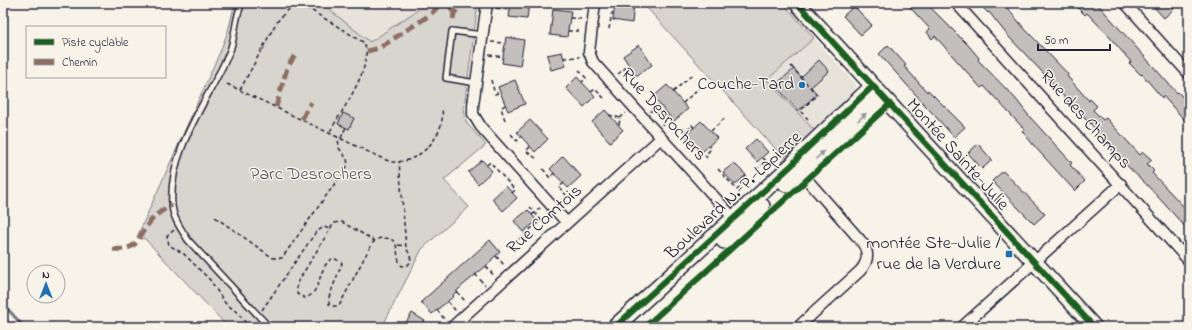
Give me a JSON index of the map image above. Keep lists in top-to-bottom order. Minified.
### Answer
{"streets":{"street":["Rue Desrochers","Rue des Champs","Montée Sainte-Julie","Boulevard N.-P.-Lapierre","Rue Comtois"]},"crossings":[["Rue Desrochers","Boulevard N.-P.-Lapierre"],["Rue Desrochers","Rue Comtois"],["Montée Sainte-Julie","Boulevard N.-P.-Lapierre"]],"parks":["Parc Desrochers"],"places":{"other":["Couche-Tard"],"transit":["montée Ste-Julie / rue de la Verdure"]},"legend":["Piste cyclable","Chemin"],"scale_bar":"50 m","north":"top"}
